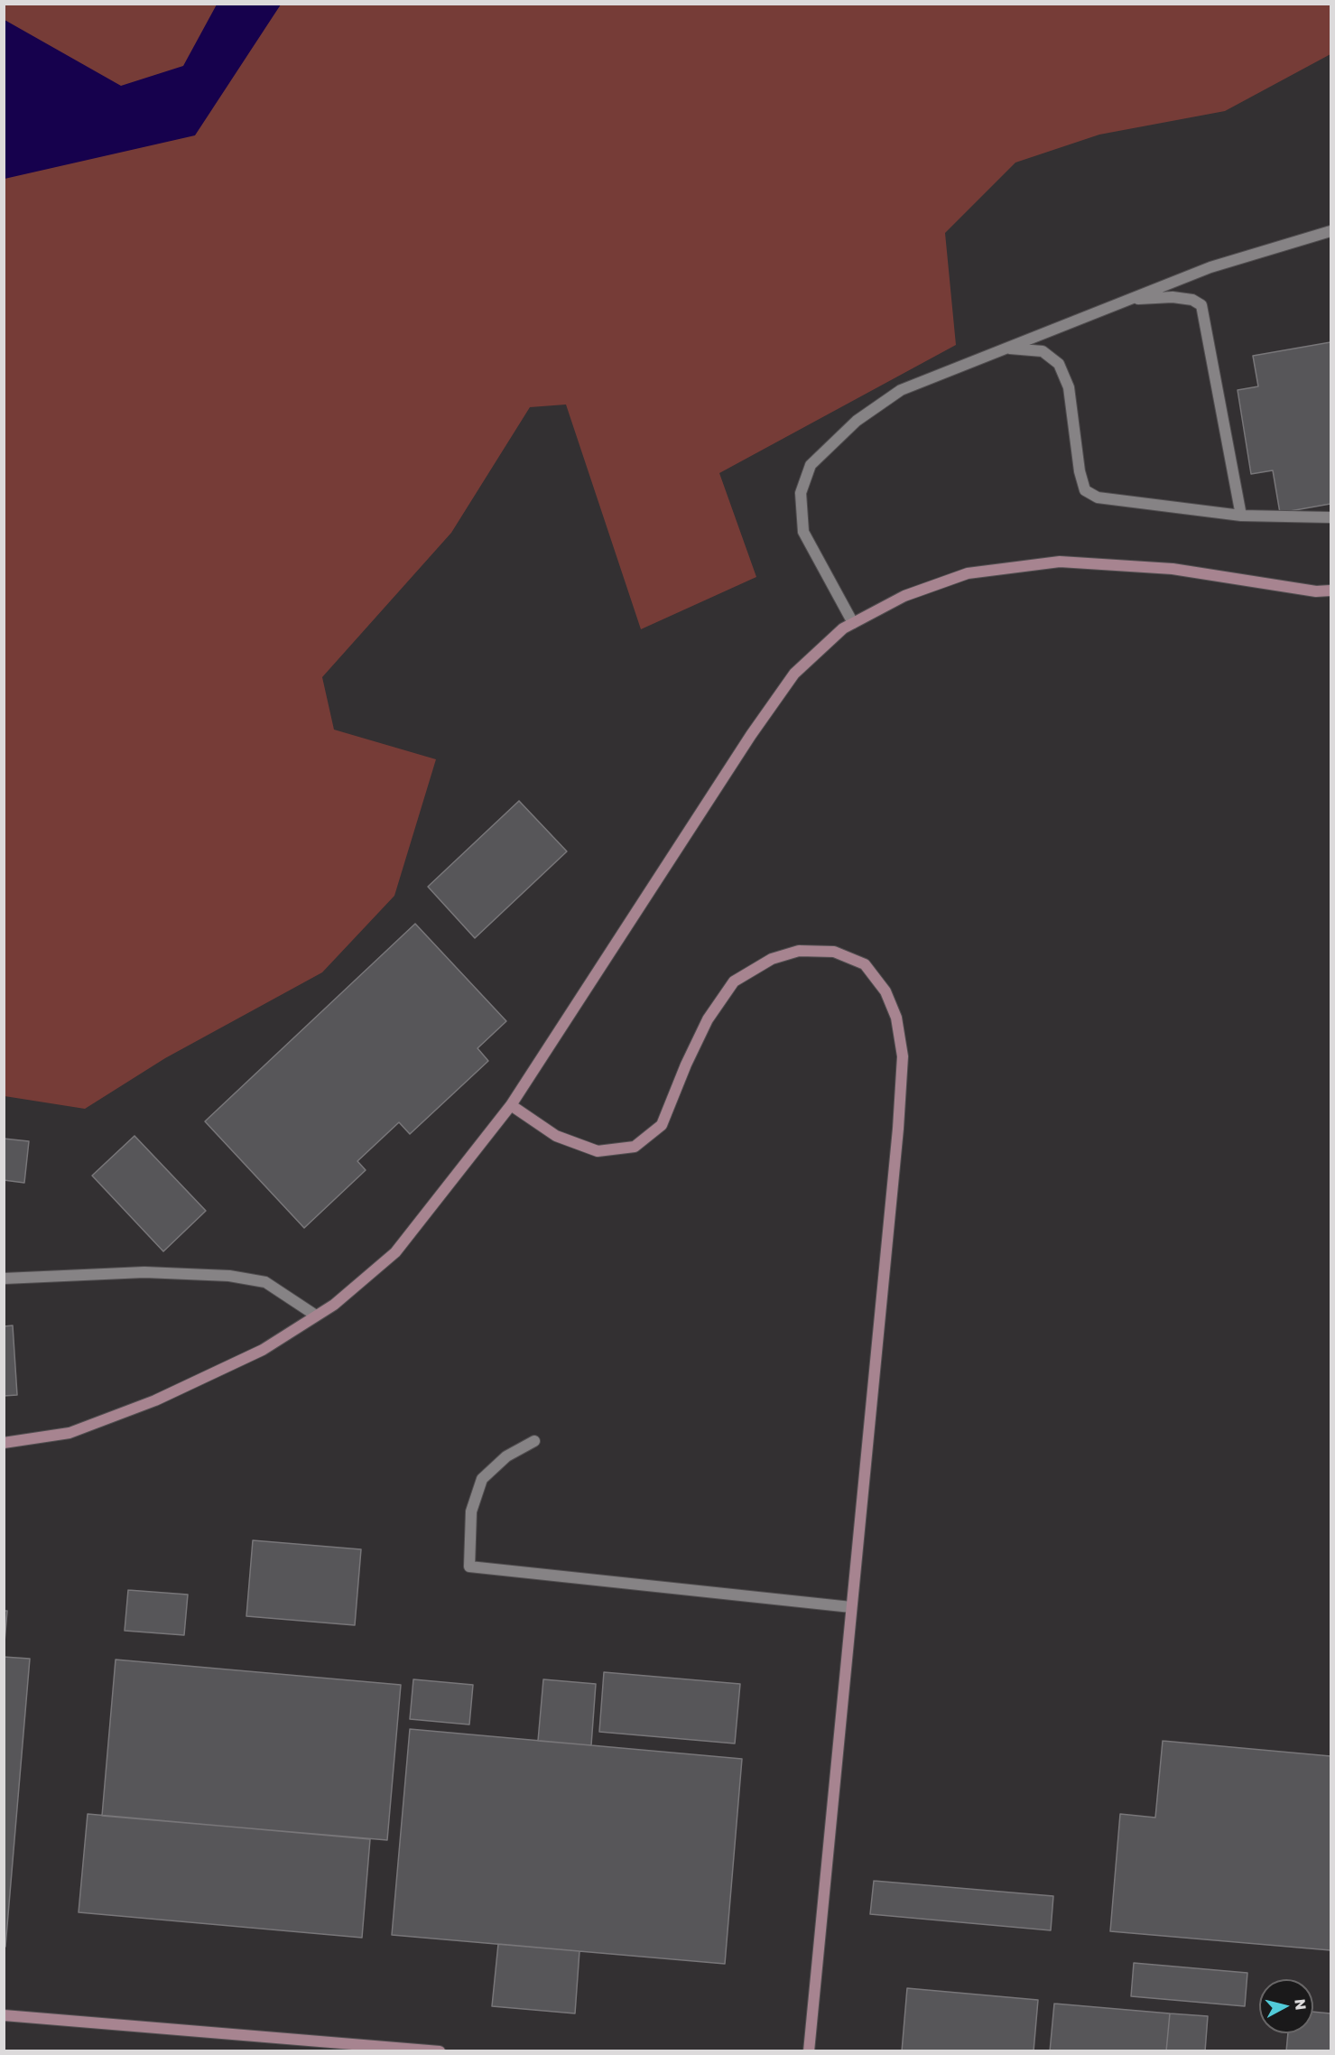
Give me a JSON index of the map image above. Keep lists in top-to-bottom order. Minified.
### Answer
{"north":"right"}
